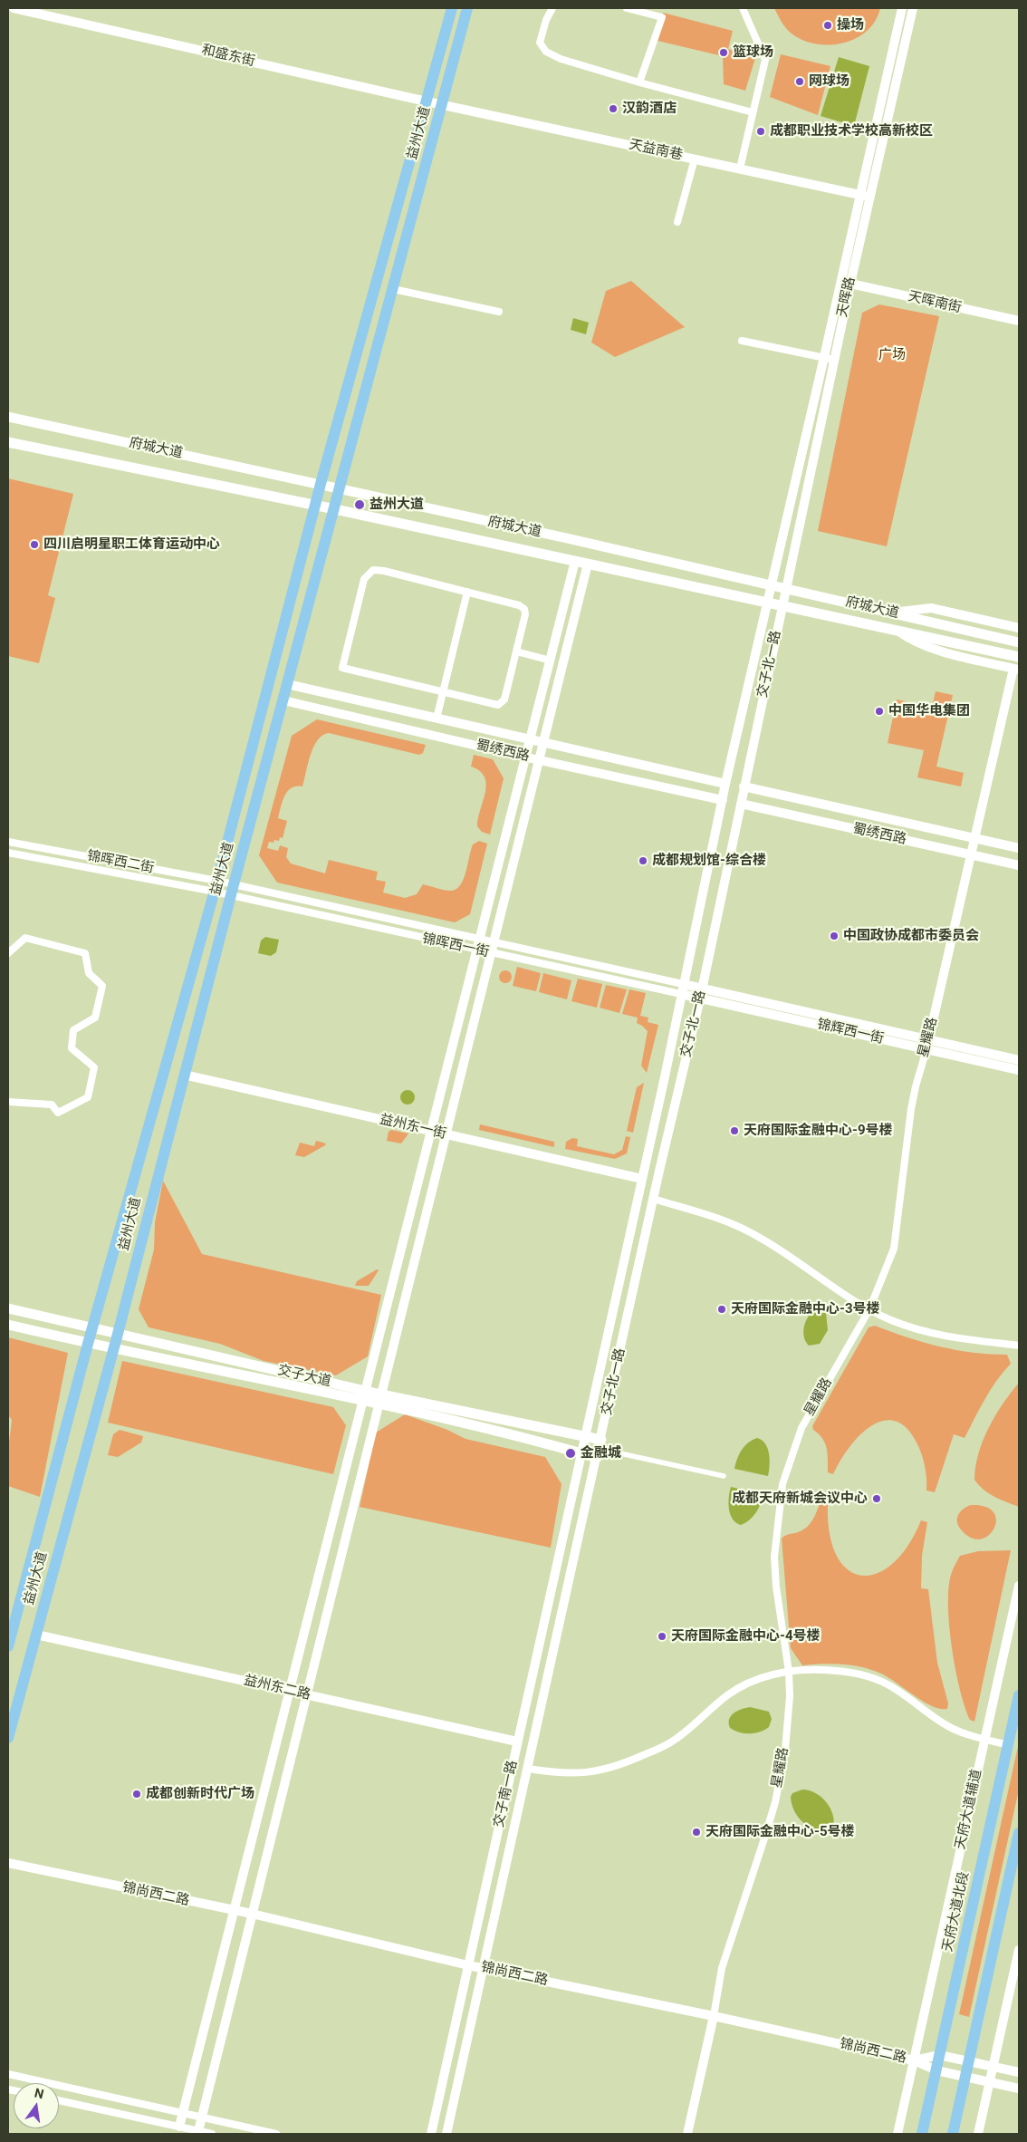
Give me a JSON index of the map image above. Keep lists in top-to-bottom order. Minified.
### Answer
{"streets":{"main road":["益州大道","府城大道","交子大道","天府大道北段"],"street":["和盛东街","天益南巷","天晖路","天晖南街","交子北一路","蜀绣西路","锦晖西二街","锦晖西一街","锦辉西一街","星耀路","益州东一街","益州东二路","交子南一路","天府大道辅道","锦尚西二路"]},"crossings":[["和盛东街","益州大道"],["和盛东街","天益南巷"],["益州大道","天益南巷"],["益州大道","府城大道"],["益州大道","蜀绣西路"],["益州大道","锦晖西二街"],["益州大道","锦晖西一街"],["益州大道","益州东一街"],["益州大道","交子大道"],["益州大道","益州东二路"],["天益南巷","天晖路"],["天晖路","天晖南街"],["天晖路","府城大道"],["天晖路","交子北一路"],["府城大道","交子北一路"],["交子北一路","蜀绣西路"],["交子北一路","锦晖西一街"],["交子北一路","锦辉西一街"],["交子北一路","益州东一街"],["交子北一路","交子大道"],["交子北一路","交子南一路"],["蜀绣西路","星耀路"],["锦晖西二街","锦晖西一街"],["锦晖西一街","锦辉西一街"],["锦辉西一街","星耀路"],["星耀路","锦尚西二路"],["交子大道","交子南一路"],["益州东二路","交子南一路"],["交子南一路","锦尚西二路"],["天府大道辅道","锦尚西二路"],["锦尚西二路","天府大道北段"]],"parks":["广场"],"places":["操场","篮球场","网球场","汉韵酒店","成都职业技术学校高新校区","益州大道","四川启明星职工体育运动中心","中国华电集团","成都规划馆-综合楼","中国政协成都市委员会","天府国际金融中心-9号楼","天府国际金融中心-3号楼","金融城","成都天府新城会议中心","天府国际金融中心-4号楼","成都创新时代广场","天府国际金融中心-5号楼"],"north":"top"}
